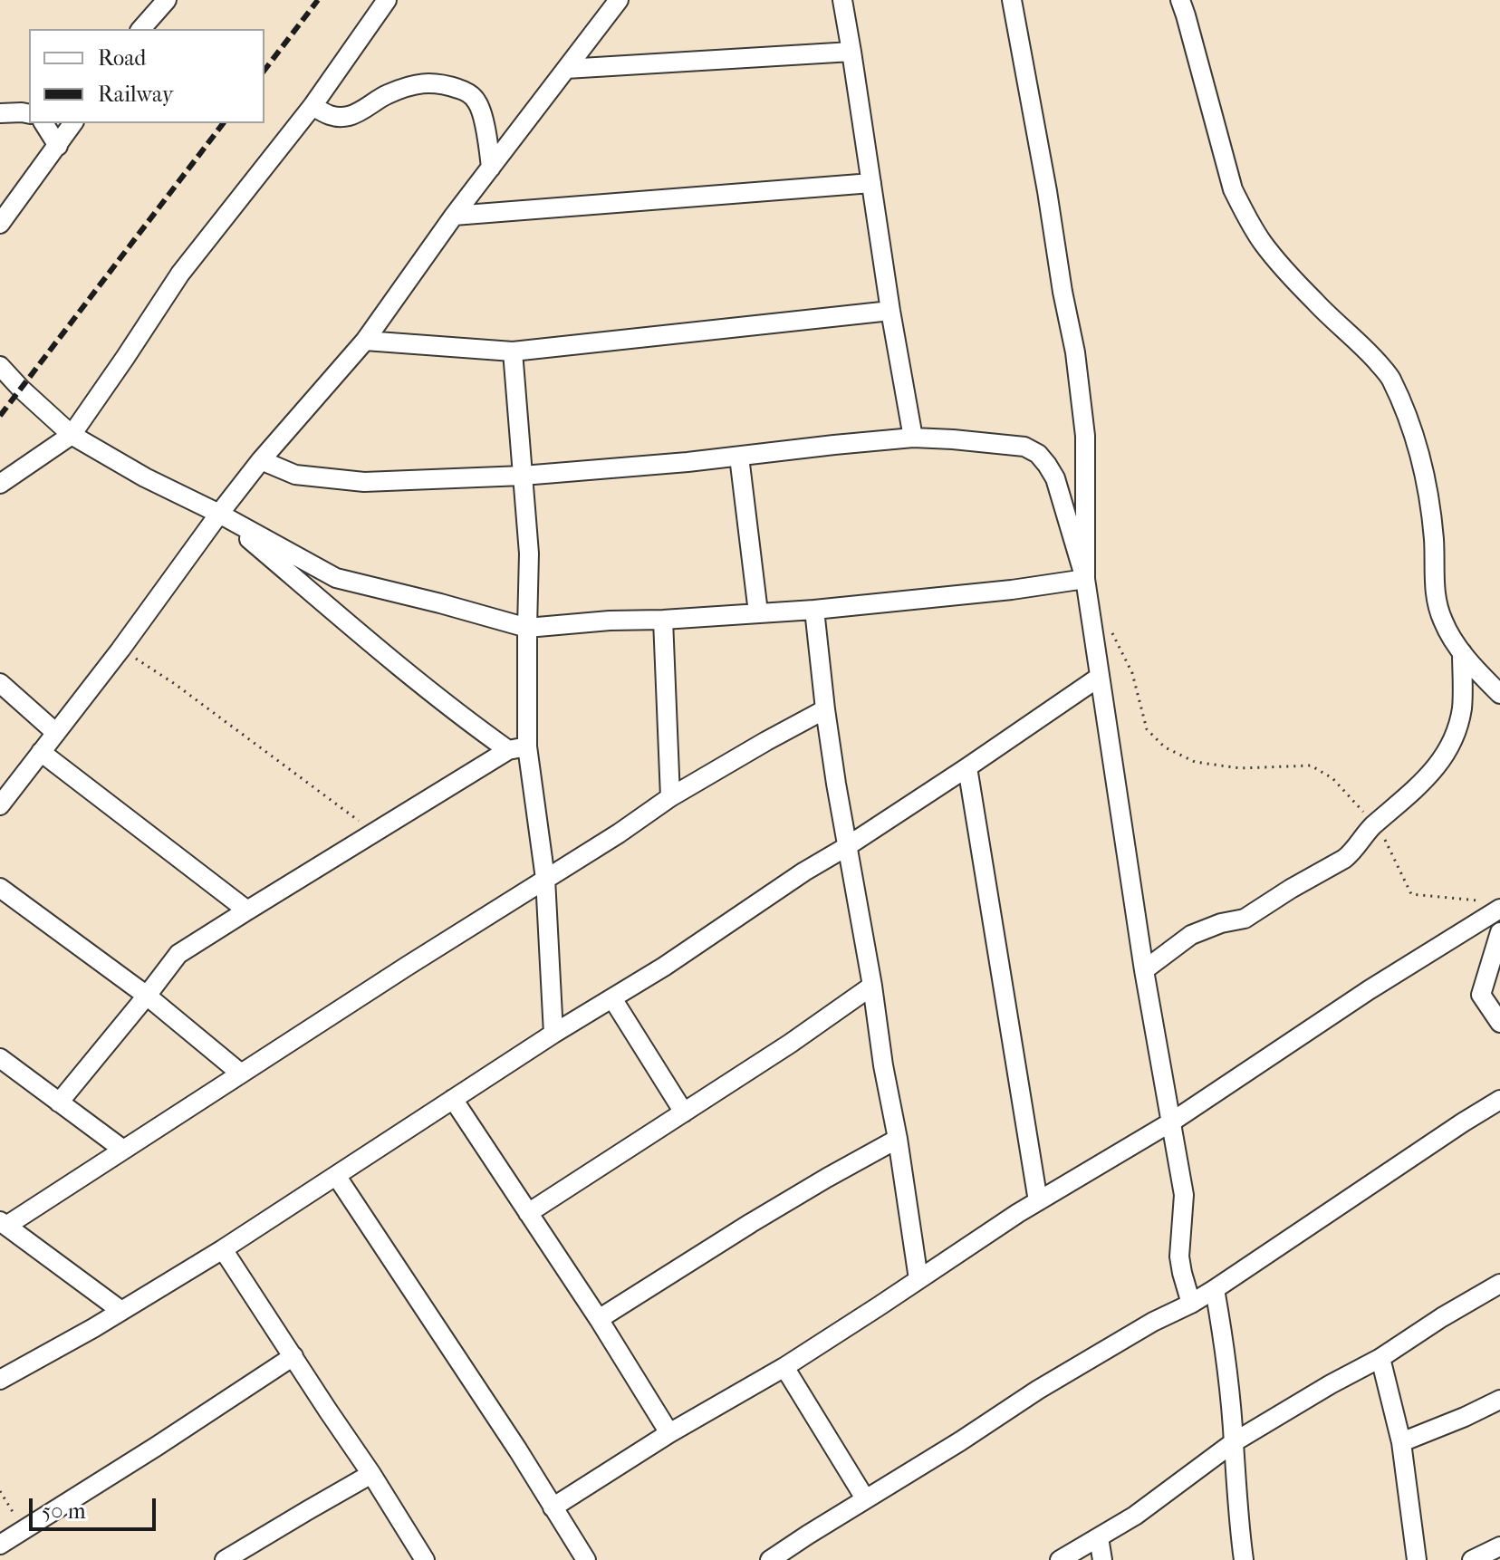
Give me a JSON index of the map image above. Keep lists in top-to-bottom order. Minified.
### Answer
{"legend":["Road","Railway"],"scale_bar":"50 m"}
